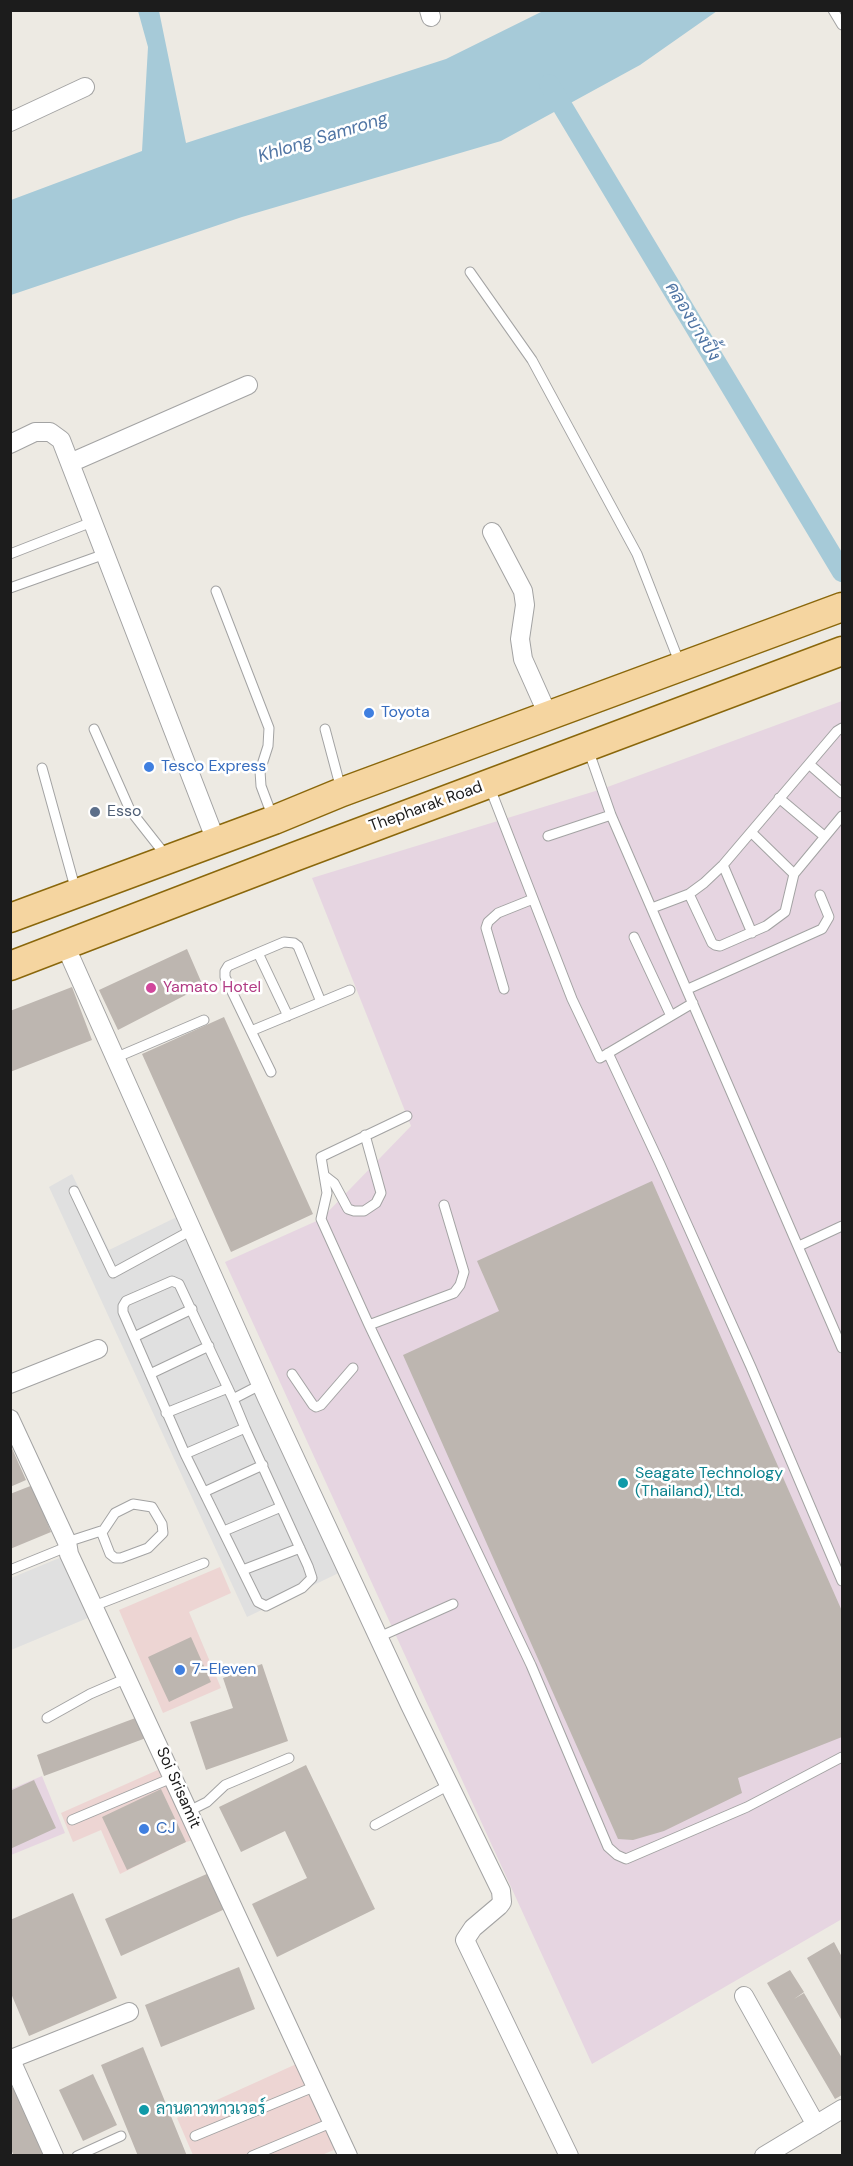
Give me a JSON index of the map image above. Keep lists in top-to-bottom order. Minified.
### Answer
{"streets":{"main road":["Thepharak Road"],"street":["Soi Srisamit"]},"water":["Khlong Samrong","คลองบางปิ้ง"],"places":["Toyota","Tesco Express","Esso","Yamato Hotel","Seagate Technology (Thailand), Ltd.","7-Eleven","CJ","ลานดาวทาวเวอร์"]}
